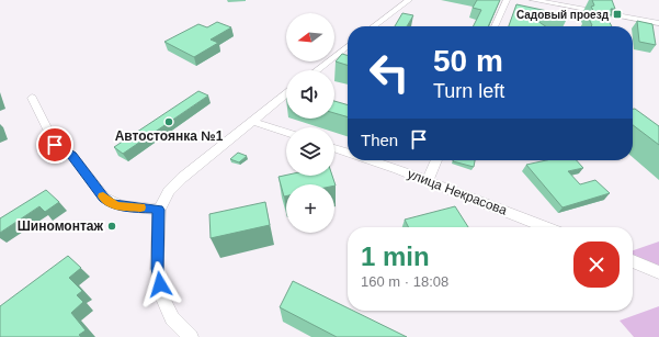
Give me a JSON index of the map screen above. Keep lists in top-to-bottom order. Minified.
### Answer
{"streets":{"street":["улица Некрасова"]},"places":{"transit":["Садовый проезд"],"other":["Автостоянка №1","Шиномонтаж"]},"north":"left","page":{"map_buttons":"+","turn":["50 m","Turn left"],"then":"Then","heading":["1 min","160 m · 18:08"]}}
